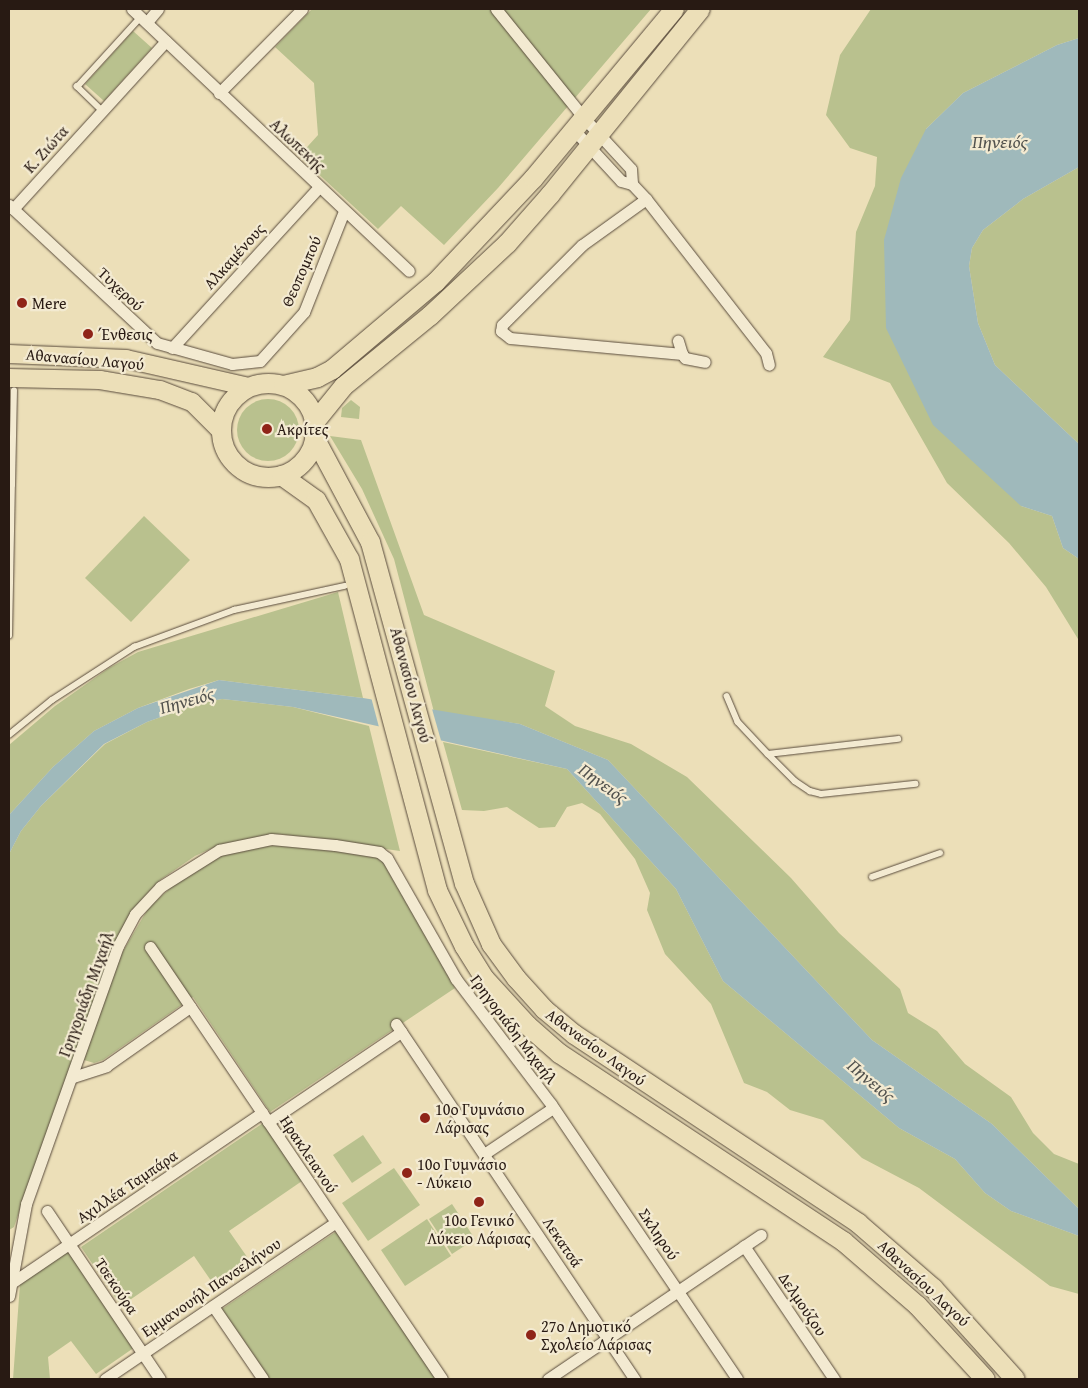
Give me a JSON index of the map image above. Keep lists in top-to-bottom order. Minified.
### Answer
{"streets":{"highway":["Αθανασίου Λαγού"],"street":["Αλωπεκής","Κ. Ζιώτα","Αλκαμένους","Θεοπομπού","Τυχερού","Γρηγοριάδη Μιχαήλ","Ηρακλειανού","Αχιλλέα Ταμπάρα","Σκληρού","Λεκατσά","Τσεκούρα","Εμμανουήλ Πανσελήνου","Δελμούζου"]},"crossings":[["Αλωπεκής","Κ. Ζιώτα"],["Αλωπεκής","Αλκαμένους"],["Αλωπεκής","Θεοπομπού"],["Κ. Ζιώτα","Τυχερού"],["Αλκαμένους","Τυχερού"],["Θεοπομπού","Τυχερού"],["Γρηγοριάδη Μιχαήλ","Αχιλλέα Ταμπάρα"],["Γρηγοριάδη Μιχαήλ","Σκληρού"],["Ηρακλειανού","Αχιλλέα Ταμπάρα"],["Ηρακλειανού","Εμμανουήλ Πανσελήνου"],["Αχιλλέα Ταμπάρα","Λεκατσά"],["Αχιλλέα Ταμπάρα","Τσεκούρα"],["Τσεκούρα","Εμμανουήλ Πανσελήνου"]],"water":["Πηνειός"],"places":["Mere","Ένθεσις","Ακρίτες","10o Γυμνάσιο Λάρισας","10ο Γυμνάσιο - Λύκειο","10ο Γενικό Λύκειο Λάρισας","27ο Δημοτικό Σχολείο Λάρισας"]}
